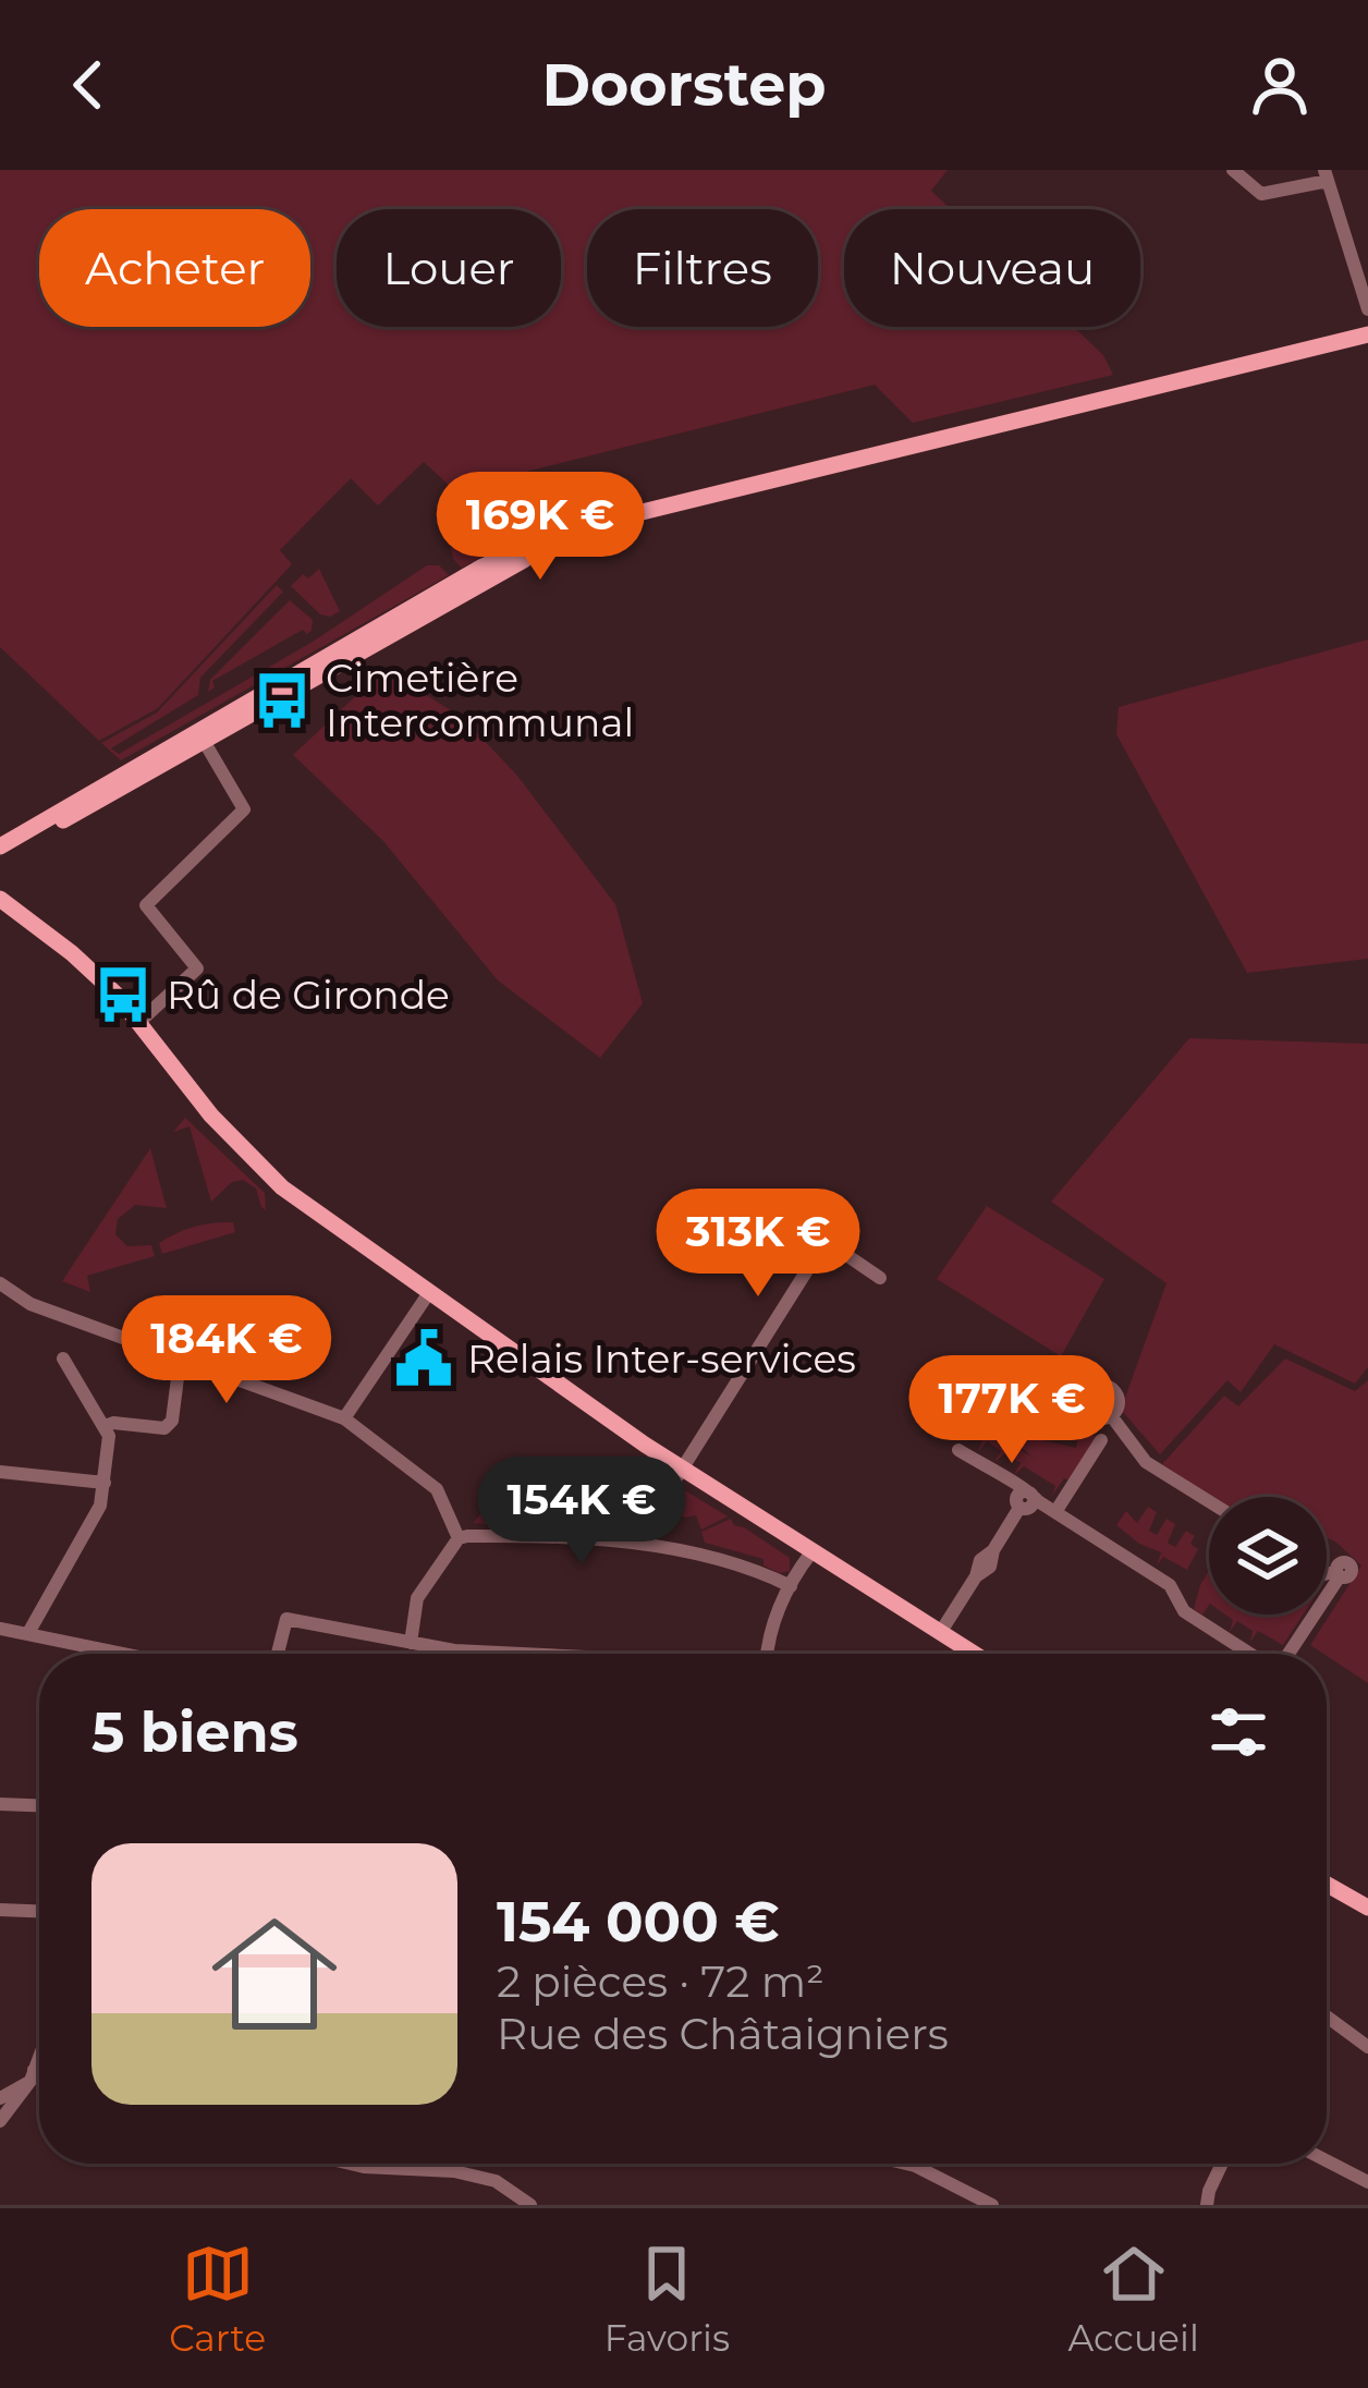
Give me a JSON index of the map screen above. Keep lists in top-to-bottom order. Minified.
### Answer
{"places":{"bus stop":["Cimetière Intercommunal","Rû de Gironde"],"public building":["Relais Inter-services"]},"page":{"header":"Doorstep","chip":["Acheter","Louer","Filtres","Nouveau"],"price":["169K €","313K €","184K €","177K €","154K €"],"heading":"5 biens","list":[{"name":"154 000 €","note":"2 pièces · 72 m² · Rue des Châtaigniers"}],"tabs":["Carte","Favoris","Accueil"]}}
